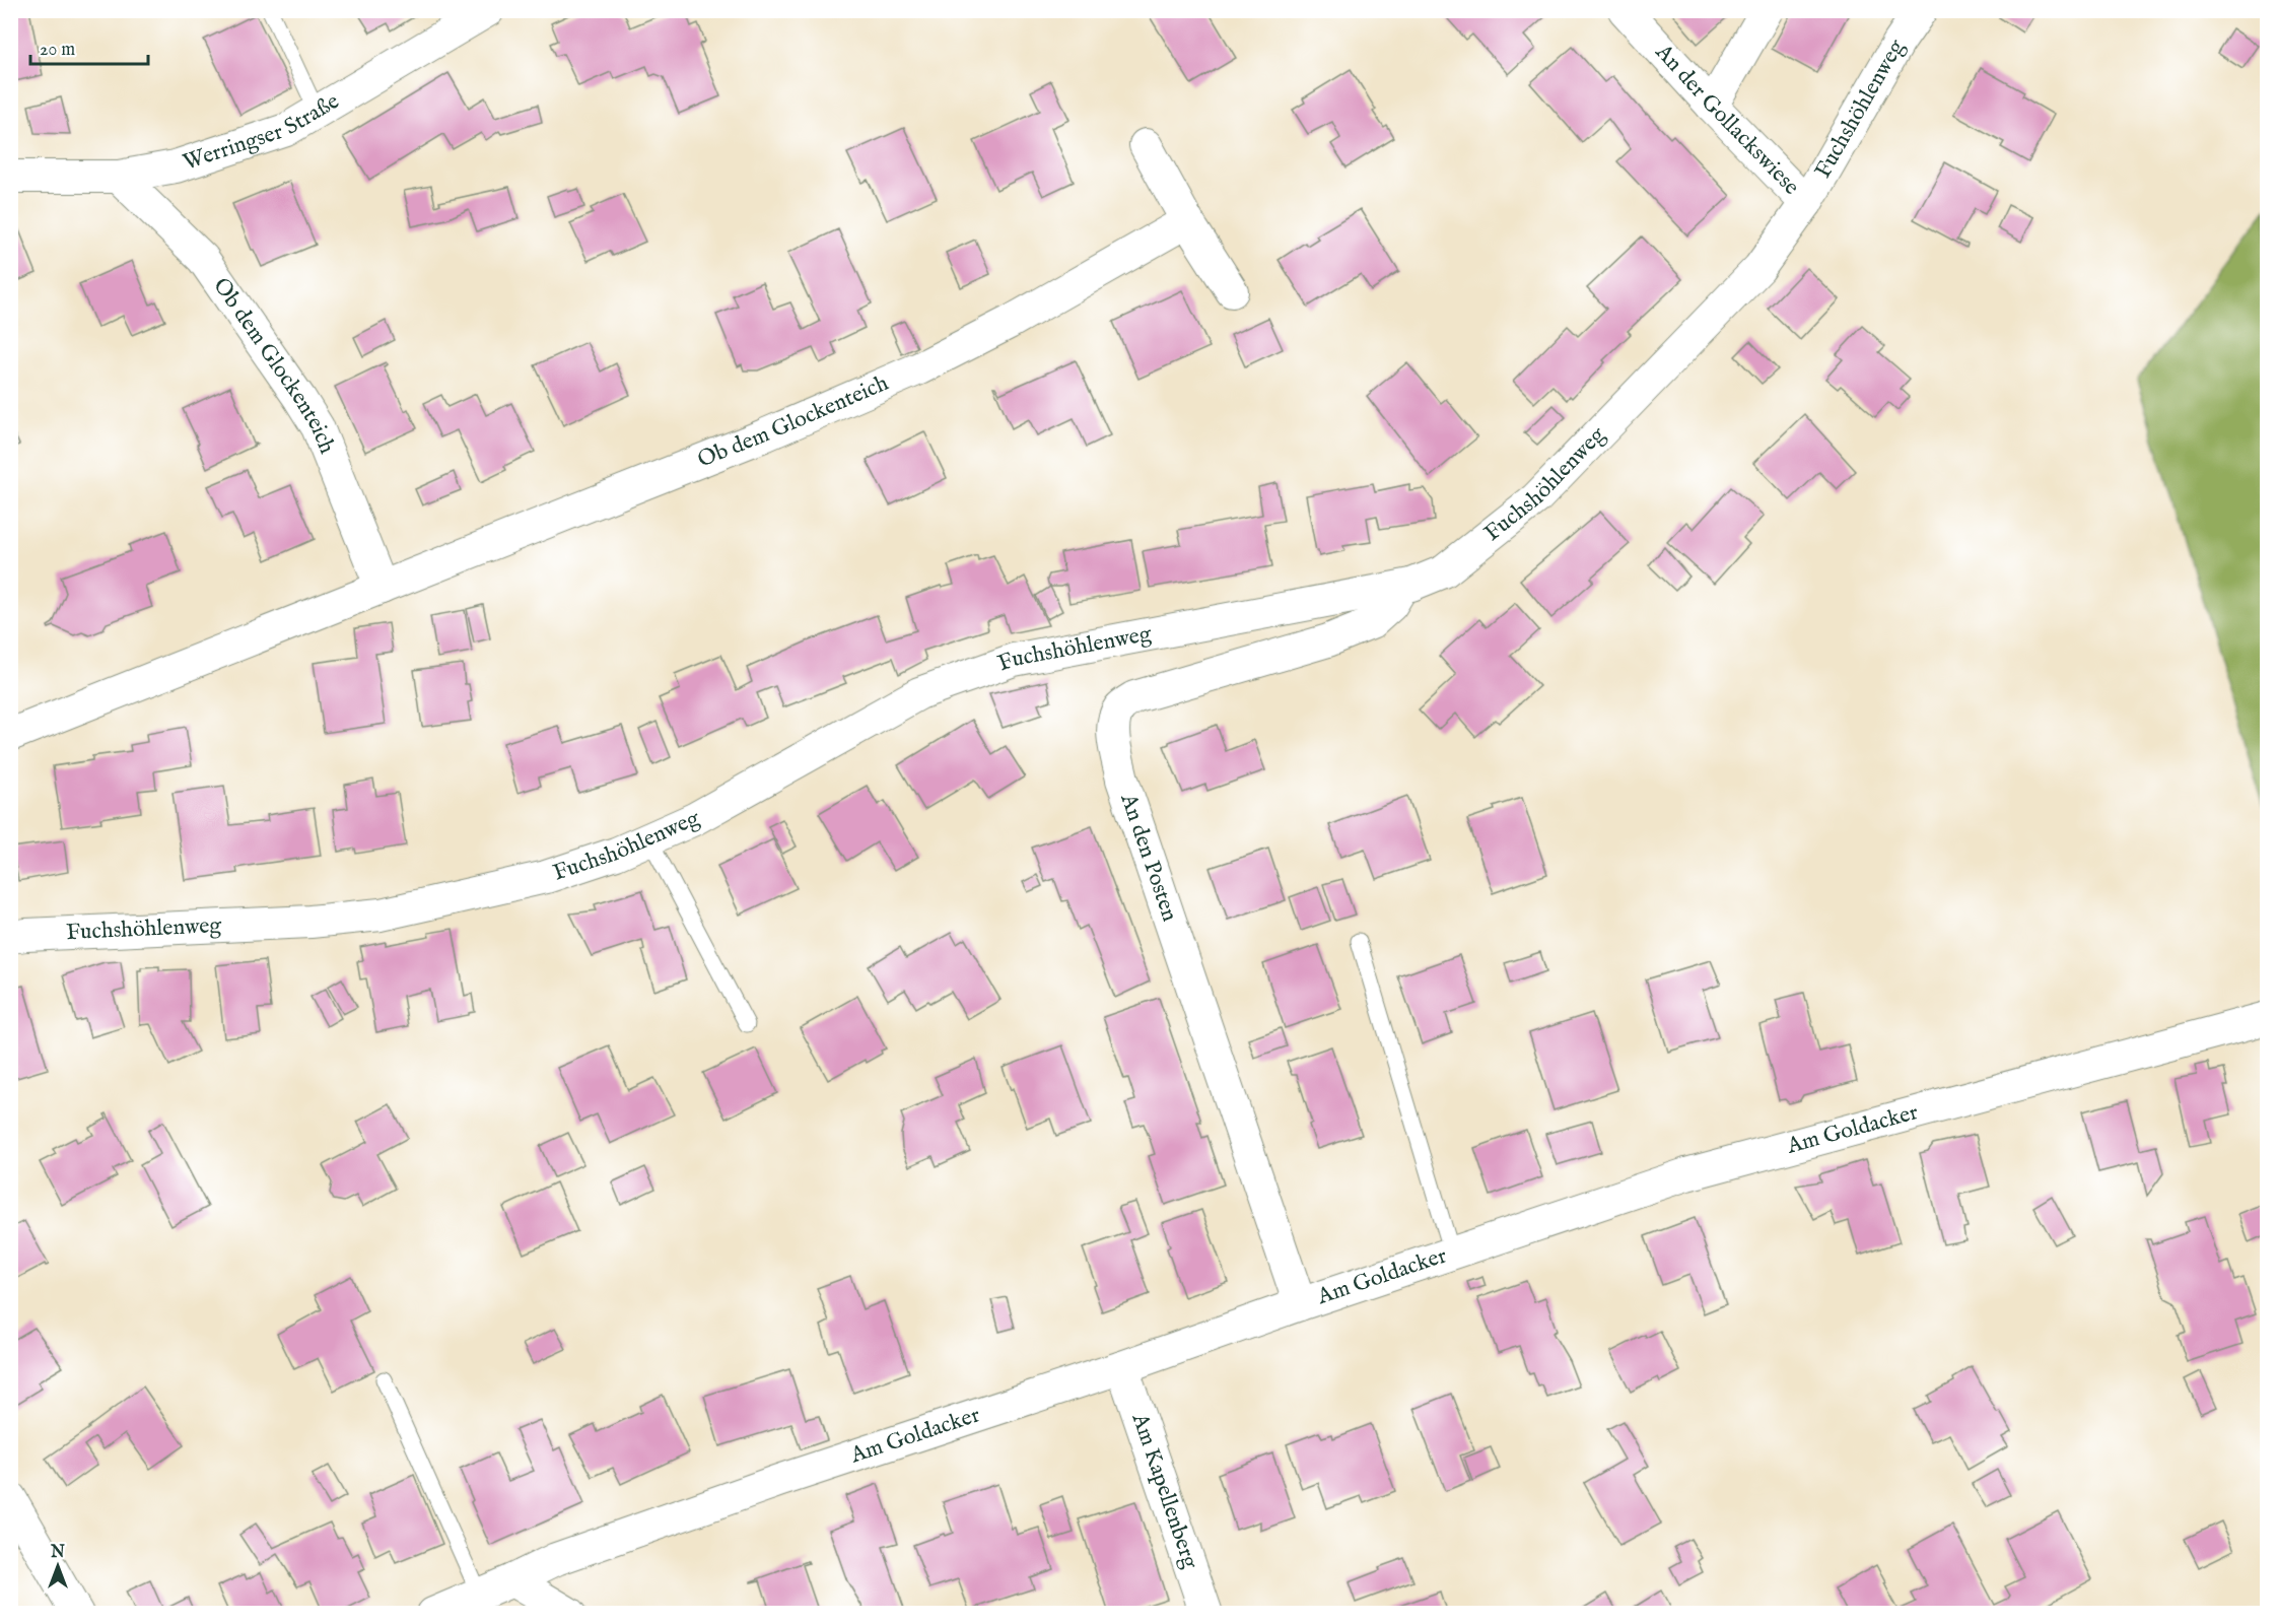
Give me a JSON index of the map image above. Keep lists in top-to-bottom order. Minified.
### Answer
{"streets":{"street":["Fuchshöhlenweg","An der Gollackswiese","Werringser Straße","Ob dem Glockenteich","An den Posten","Am Goldacker","Am Kapellenberg"]},"crossings":[["Fuchshöhlenweg","An der Gollackswiese"],["Fuchshöhlenweg","An den Posten"],["Werringser Straße","Ob dem Glockenteich"],["An den Posten","Am Goldacker"],["Am Goldacker","Am Kapellenberg"]],"scale_bar":"20 m","north":"top"}
